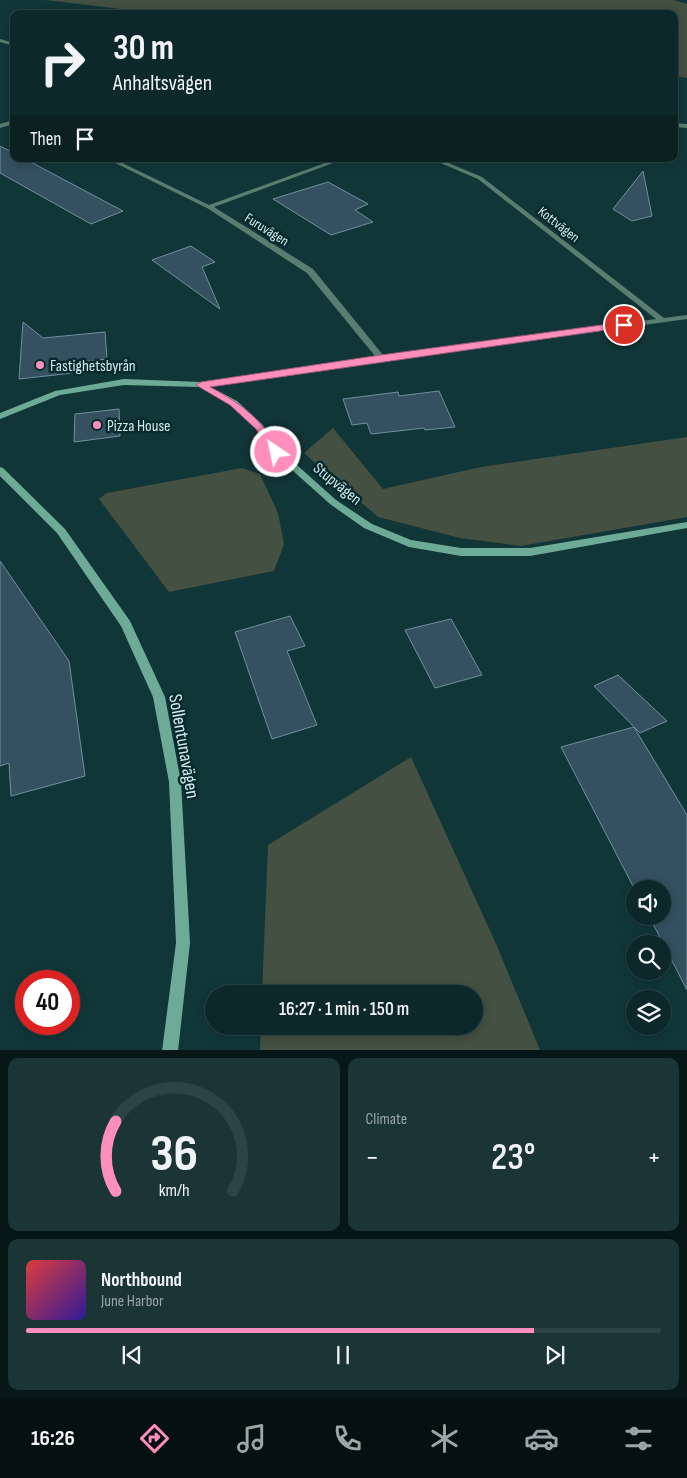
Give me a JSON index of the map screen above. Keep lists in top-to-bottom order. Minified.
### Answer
{"streets":{"street":["Kottvägen","Furuvägen","Stupvägen","Sollentunavägen"]},"places":["Fastighetsbyrån","Pizza House"],"page":{"turn":["30 m","Anhaltsvägen"],"then":"Then","limit":"40","trip":"16:27 · 1 min · 150 m","tile":"Climate","heat":["−","23°","+"],"song":["Northbound","June Harbor"],"tabs":"16:26","gauge":["36","km/h"]}}
